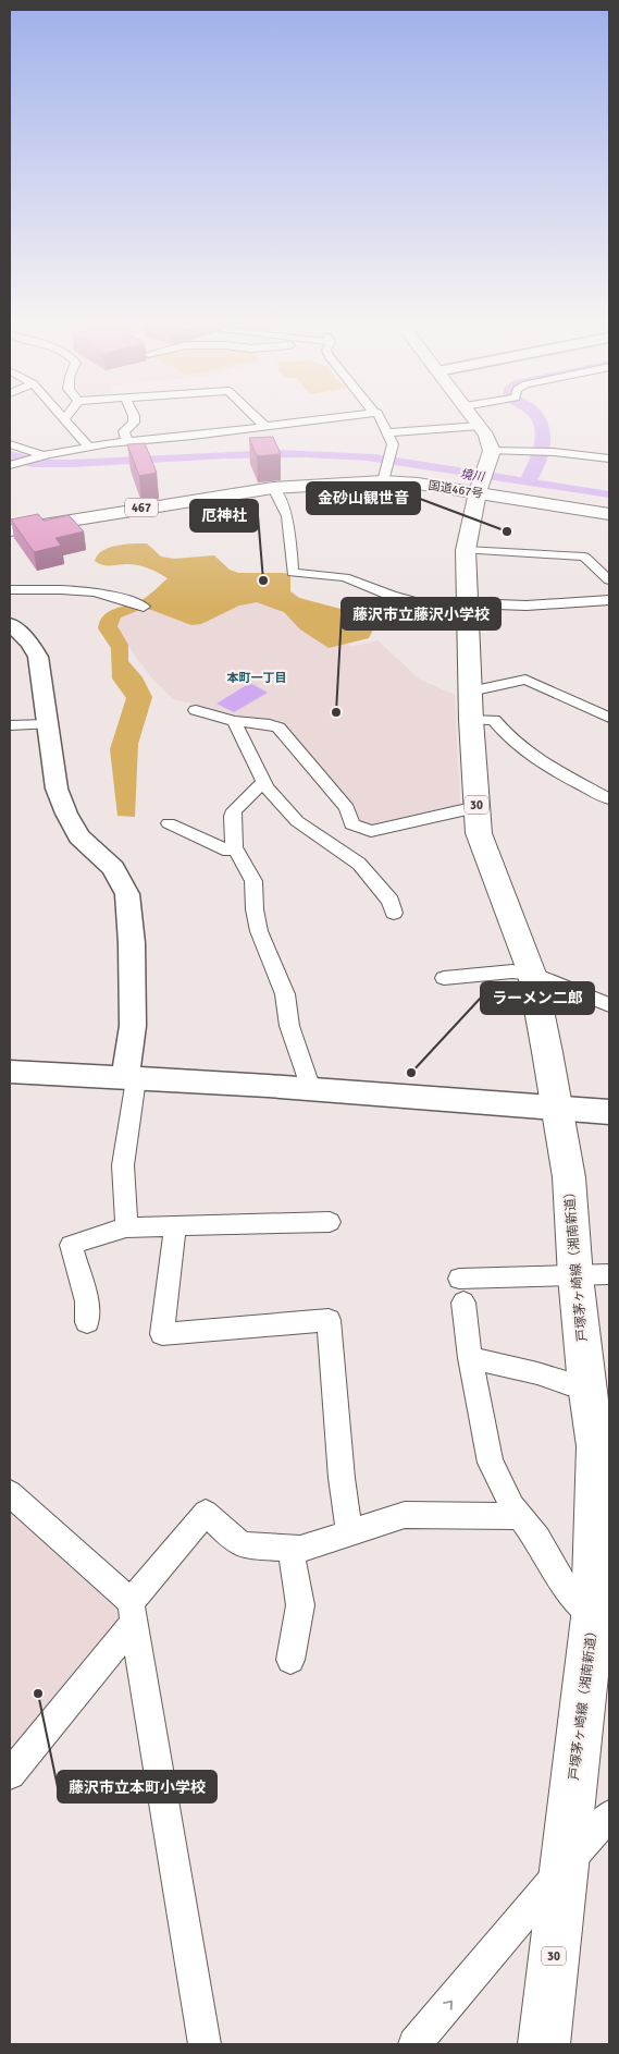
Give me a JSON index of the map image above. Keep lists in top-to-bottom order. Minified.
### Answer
{"streets":{"main road":["国道467号","467","30","戸塚茅ヶ崎線（湘南新道）"]},"crossings":[["国道467号","30"],["国道467号","戸塚茅ヶ崎線（湘南新道）"],["30","戸塚茅ヶ崎線（湘南新道）"]],"districts":["本町一丁目"],"water":["境川"],"places":["金砂山観世音","厄神社","藤沢市立藤沢小学校","ラーメン二郎","藤沢市立本町小学校"]}
